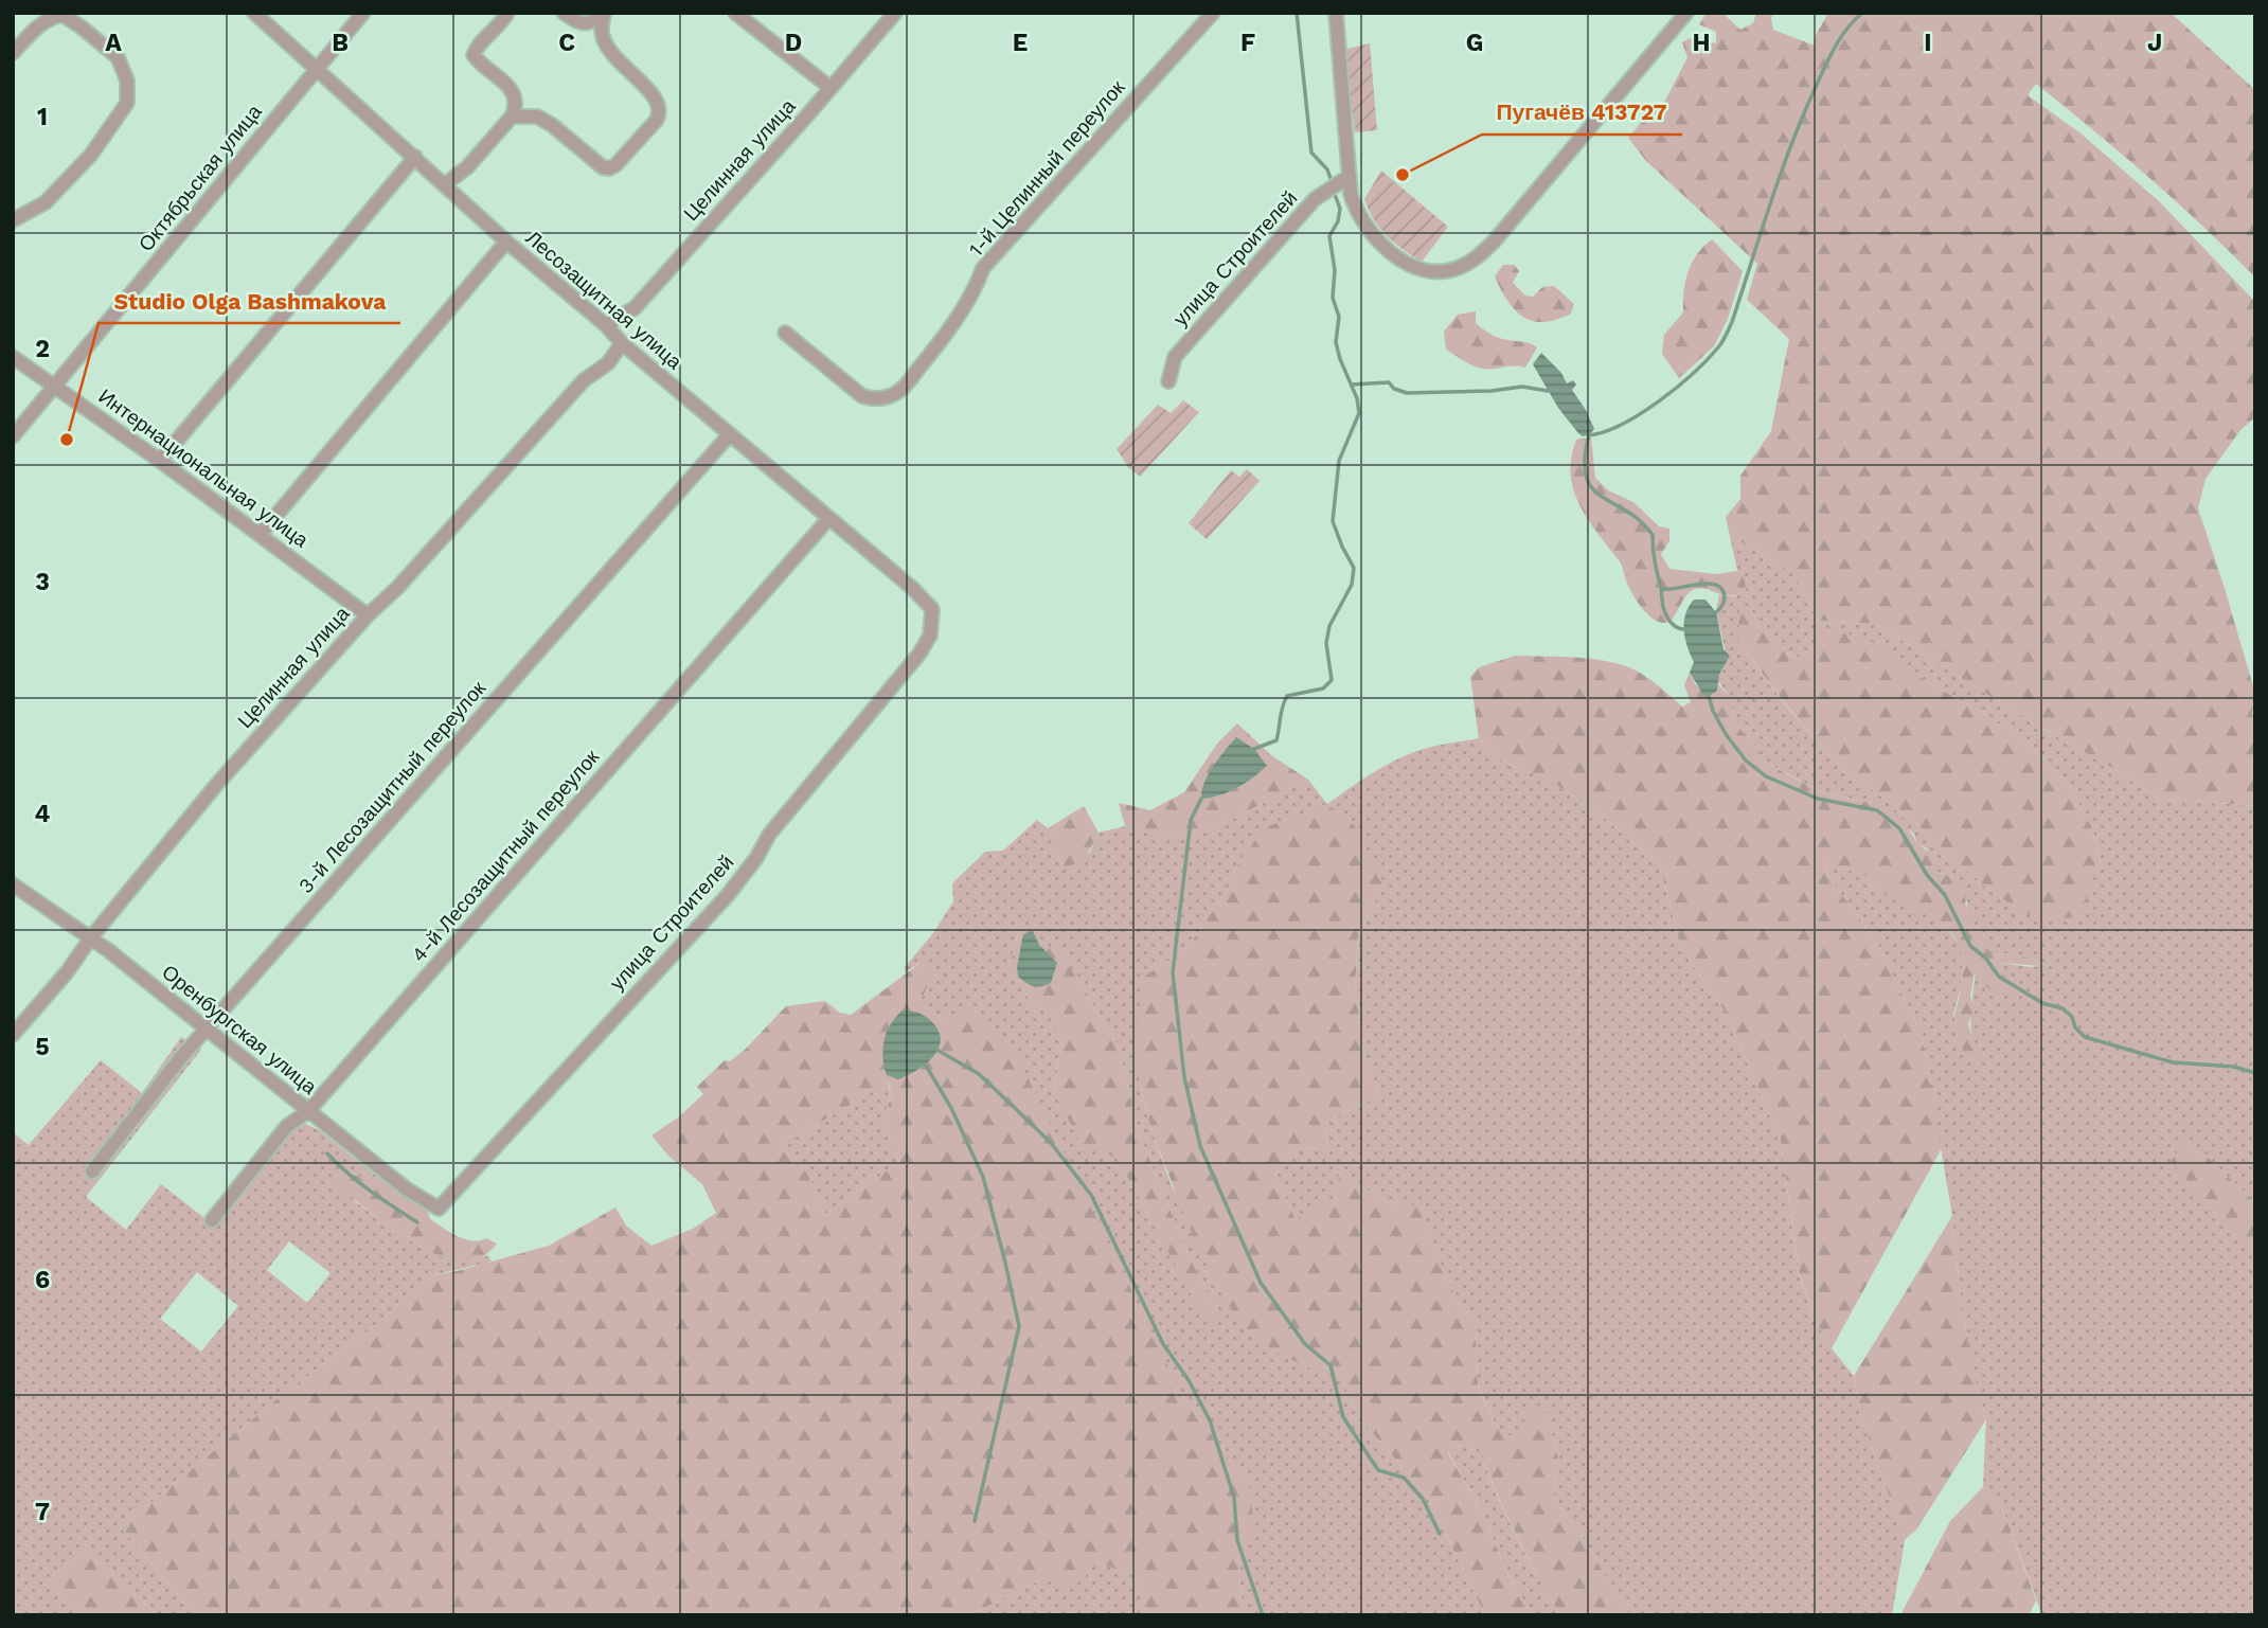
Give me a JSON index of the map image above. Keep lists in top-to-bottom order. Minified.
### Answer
{"streets":{"street":["Целинная улица","1-й Целинный переулок","Октябрьская улица","улица Строителей","Лесозащитная улица","Интернациональная улица","3-й Лесозащитный переулок","4-й Лесозащитный переулок","Оренбургская улица"]},"crossings":[["Целинная улица","Лесозащитная улица"],["Целинная улица","Интернациональная улица"],["Целинная улица","Оренбургская улица"],["Октябрьская улица","Лесозащитная улица"],["Октябрьская улица","Интернациональная улица"],["улица Строителей","Лесозащитная улица"],["улица Строителей","Оренбургская улица"],["Лесозащитная улица","3-й Лесозащитный переулок"],["Лесозащитная улица","4-й Лесозащитный переулок"],["3-й Лесозащитный переулок","Оренбургская улица"],["4-й Лесозащитный переулок","Оренбургская улица"]],"places":["Пугачёв 413727","Studio Olga Bashmakova"],"grid":{"columns":["A","B","C","D","E","F","G","H","I","J"],"rows":["1","2","3","4","5","6","7"]}}
